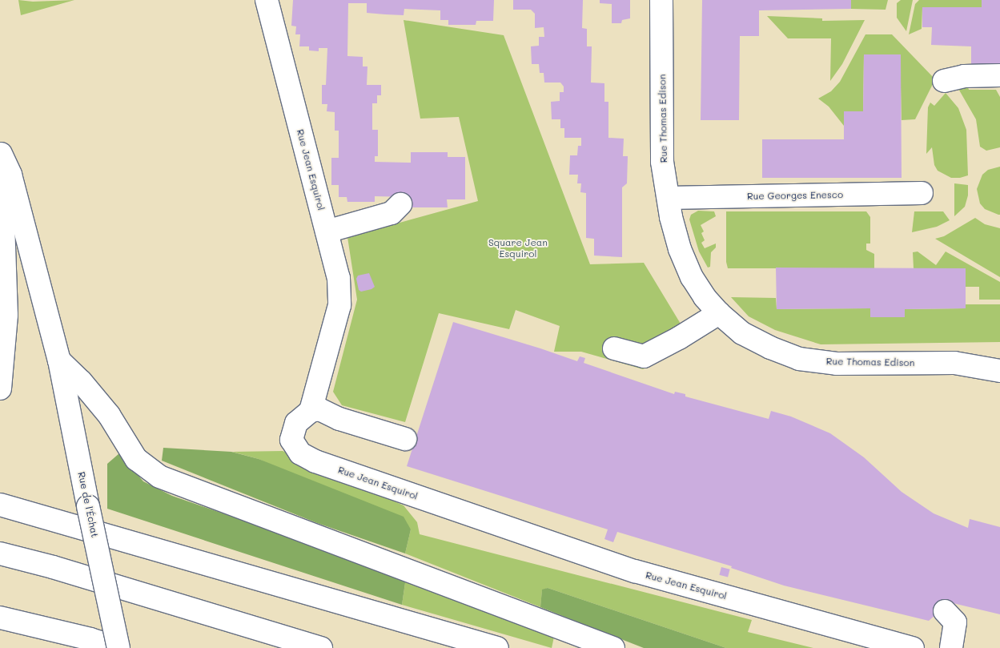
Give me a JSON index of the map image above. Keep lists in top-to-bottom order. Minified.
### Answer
{"streets":{"main road":["Rue Thomas Edison","Rue Jean Esquirol","Rue Georges Enesco","Rue de l'Échat"]},"crossings":[["Rue Thomas Edison","Rue Georges Enesco"]],"parks":["Square Jean Esquirol"]}
